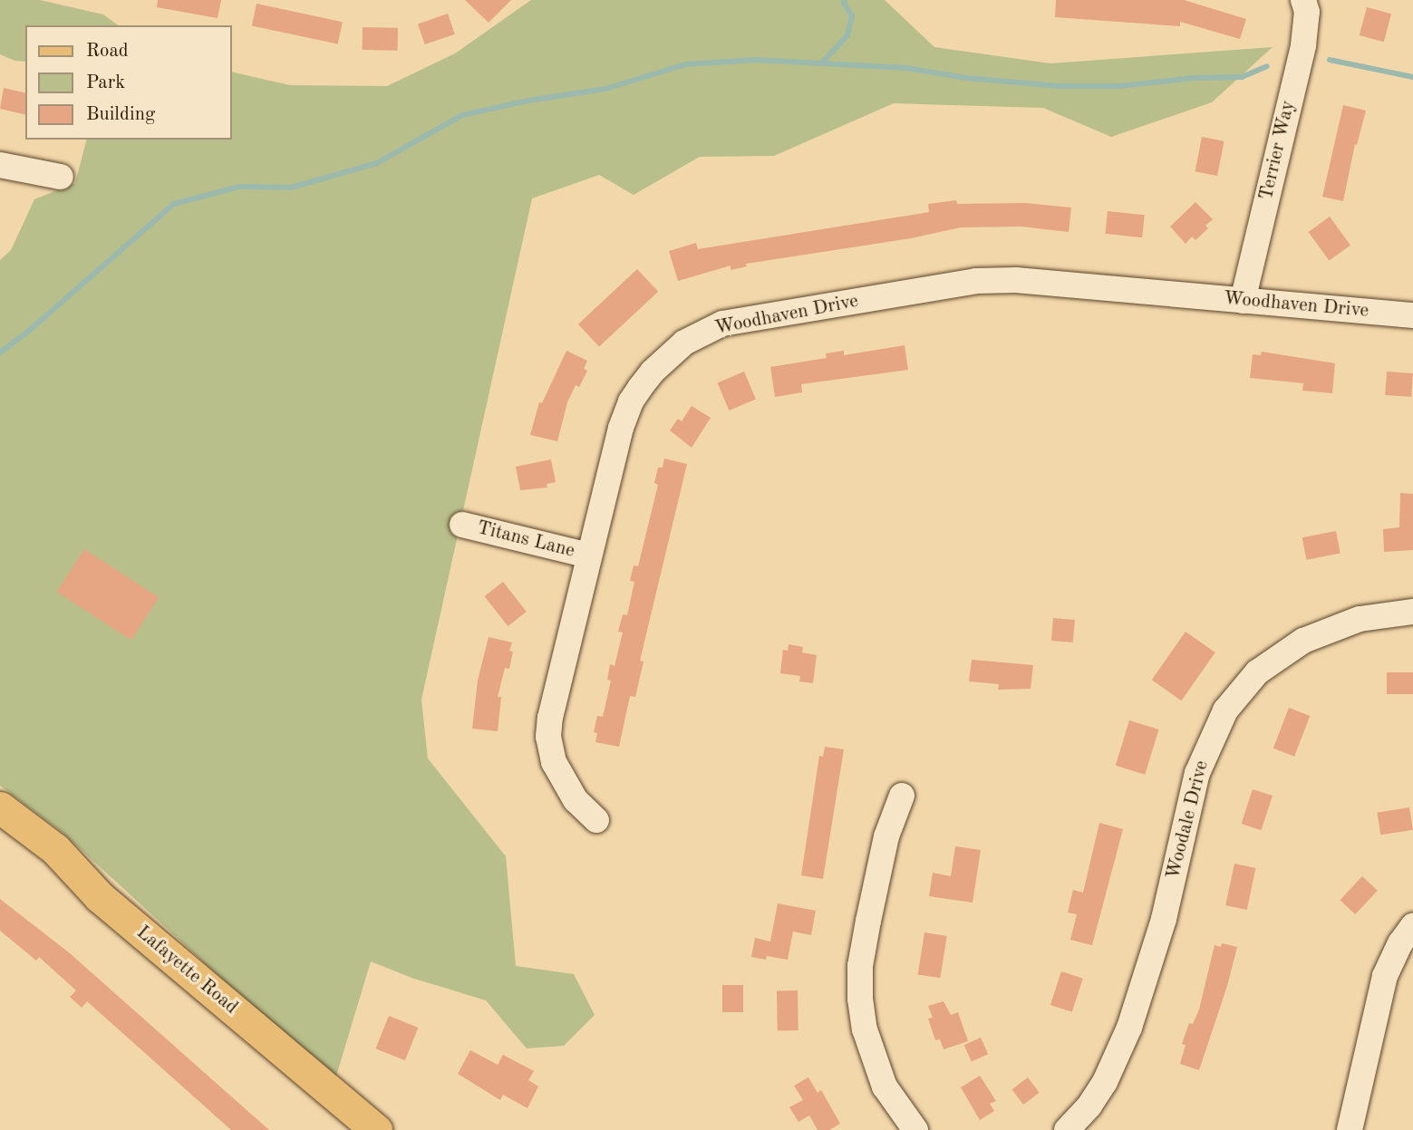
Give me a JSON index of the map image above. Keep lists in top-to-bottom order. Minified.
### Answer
{"streets":{"main road":["Lafayette Road"],"street":["Terrier Way","Woodhaven Drive","Titans Lane","Woodale Drive"]},"crossings":[["Terrier Way","Woodhaven Drive"],["Woodhaven Drive","Titans Lane"]],"legend":["Road","Park","Building"]}
